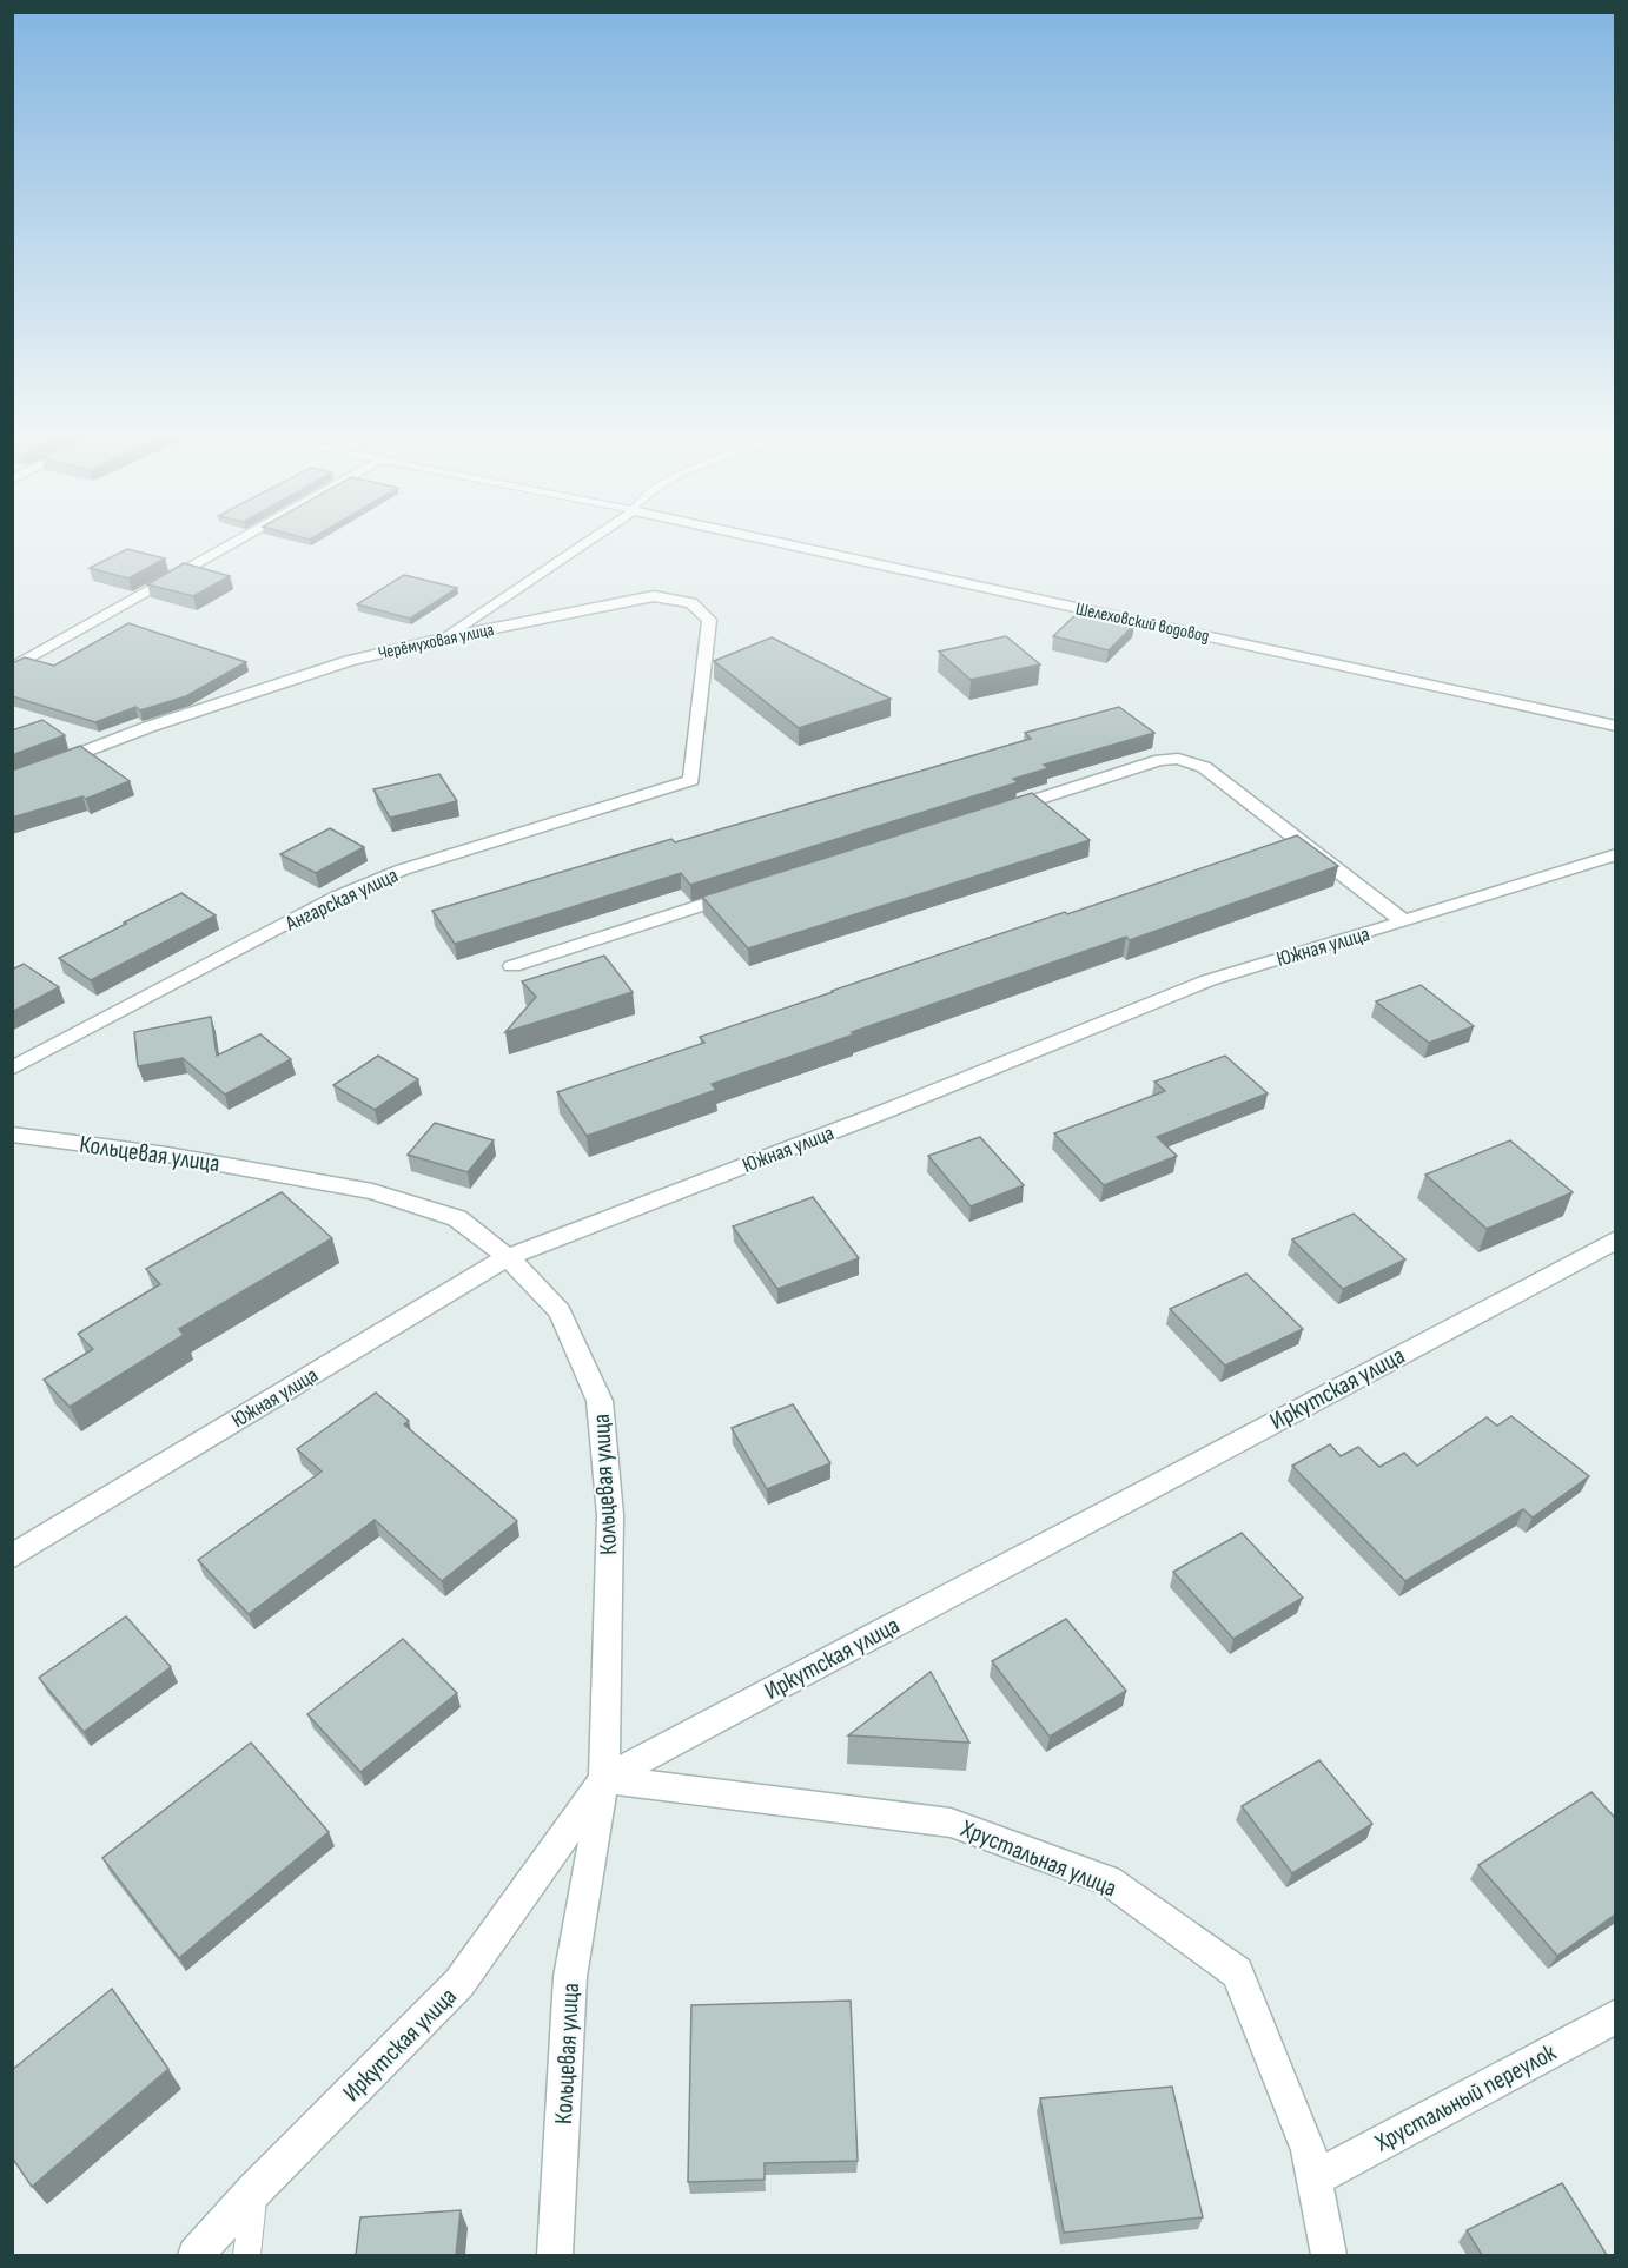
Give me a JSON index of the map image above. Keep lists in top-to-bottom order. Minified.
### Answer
{"streets":{"street":["Шелеховский водовод","Черёмуховая улица","Ангарская улица","Южная улица","Кольцевая улица","Иркутская улица","Хрустальная улица","Хрустальный переулок"]},"crossings":[["Черёмуховая улица","Ангарская улица"],["Южная улица","Кольцевая улица"],["Кольцевая улица","Иркутская улица"],["Кольцевая улица","Хрустальная улица"],["Иркутская улица","Хрустальная улица"],["Хрустальная улица","Хрустальный переулок"]]}
